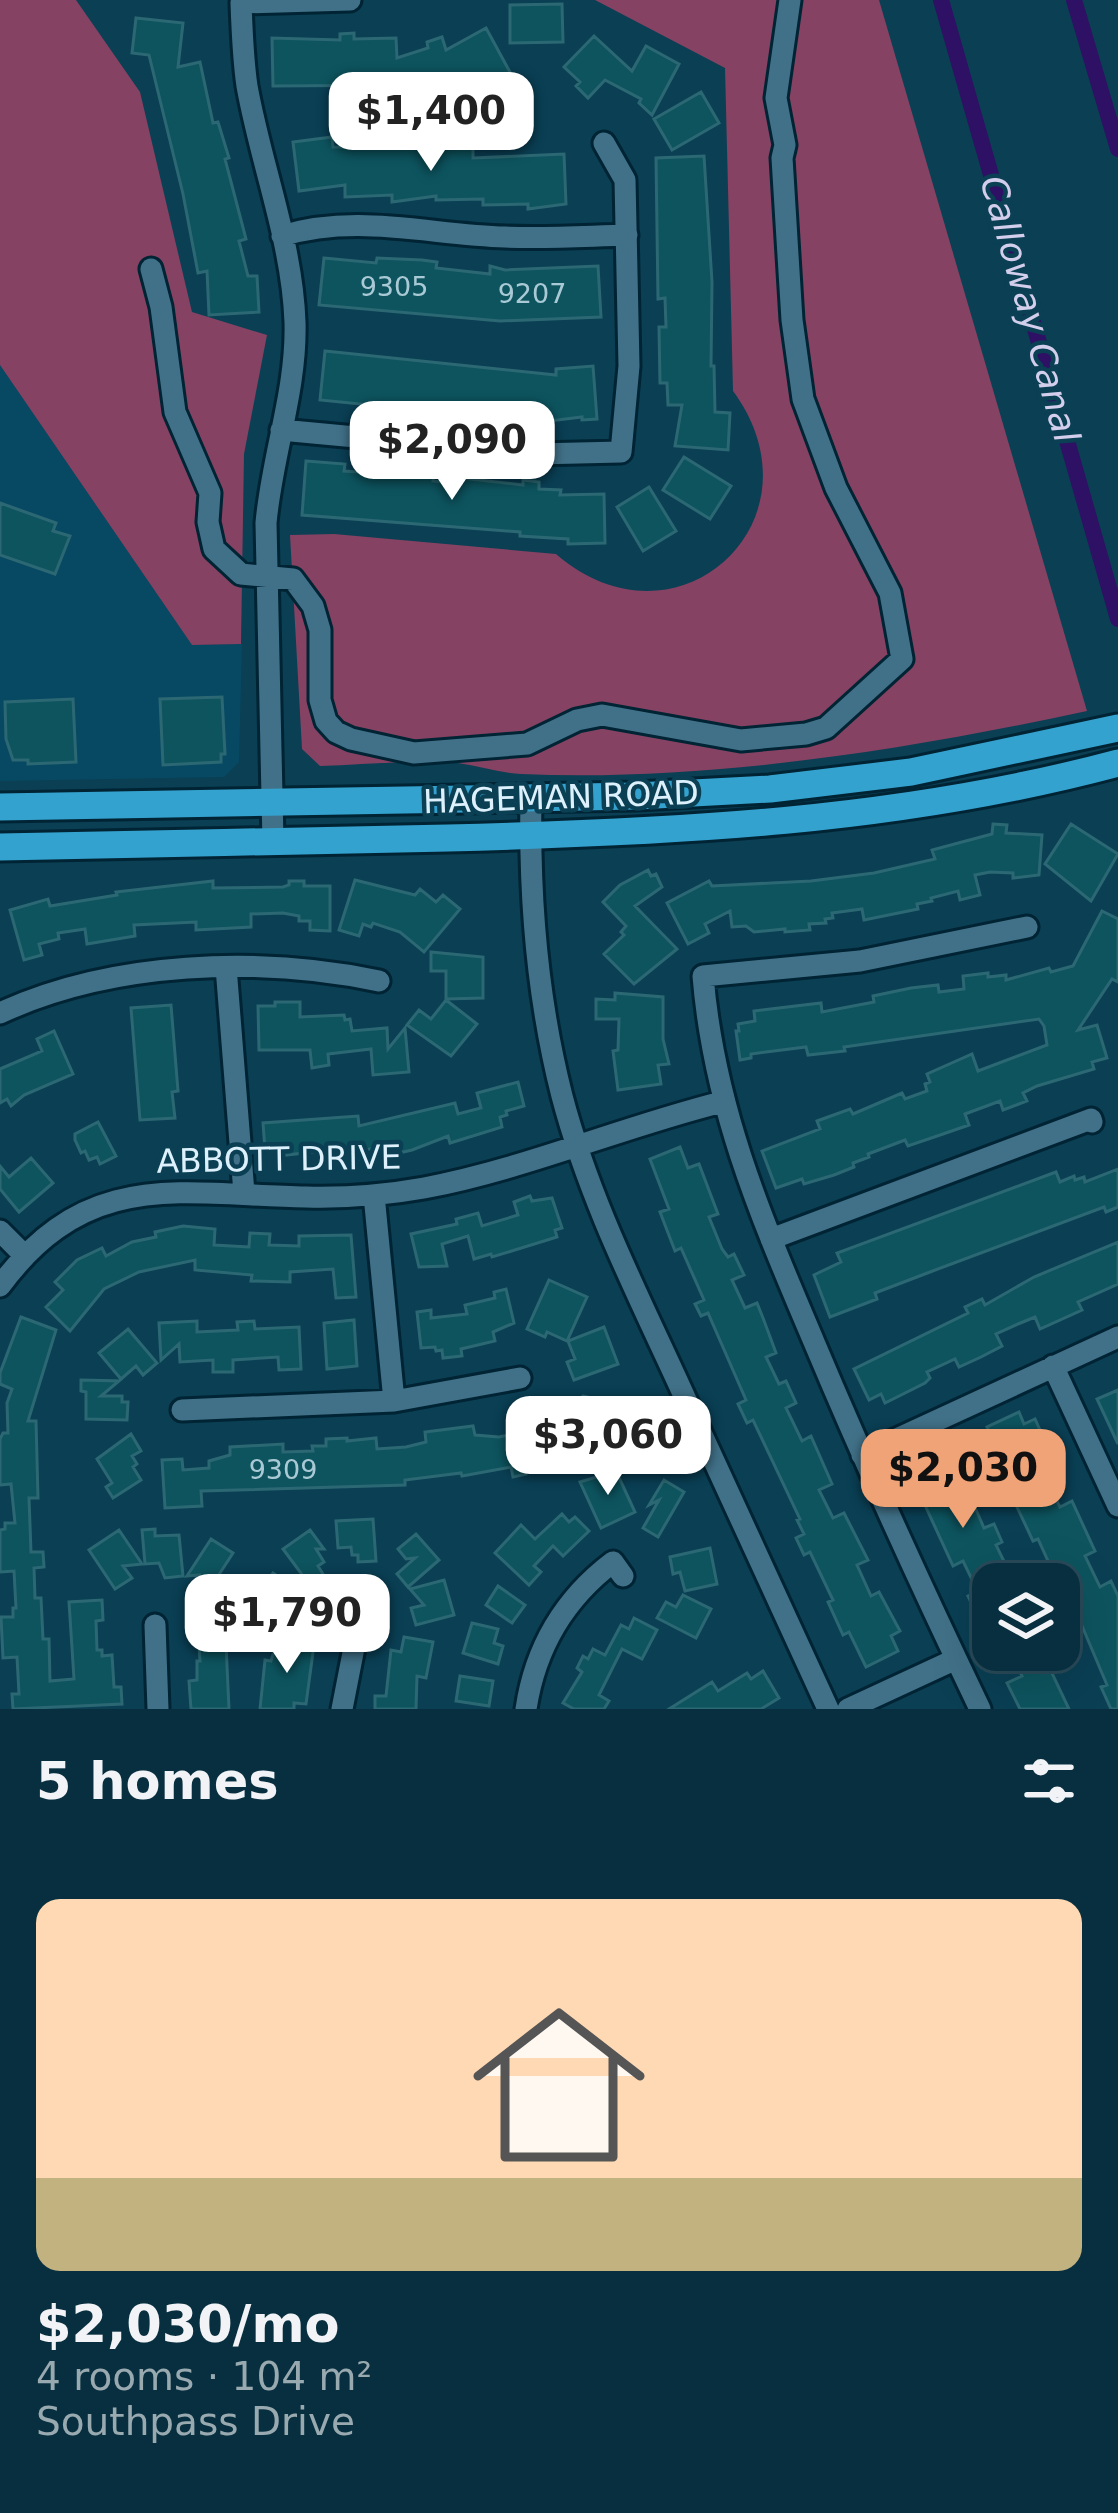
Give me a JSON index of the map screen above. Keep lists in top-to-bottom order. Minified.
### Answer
{"streets":{"main road":["HAGEMAN ROAD"],"street":["ABBOTT DRIVE"]},"water":["Calloway Canal"],"house_numbers":["9305","9207","9309"],"page":{"price":["$1,400","$2,090","$3,060","$2,030","$1,790"],"heading":"5 homes","list":[{"name":"$2,030/mo","note":"4 rooms · 104 m² · Southpass Drive"}]}}
